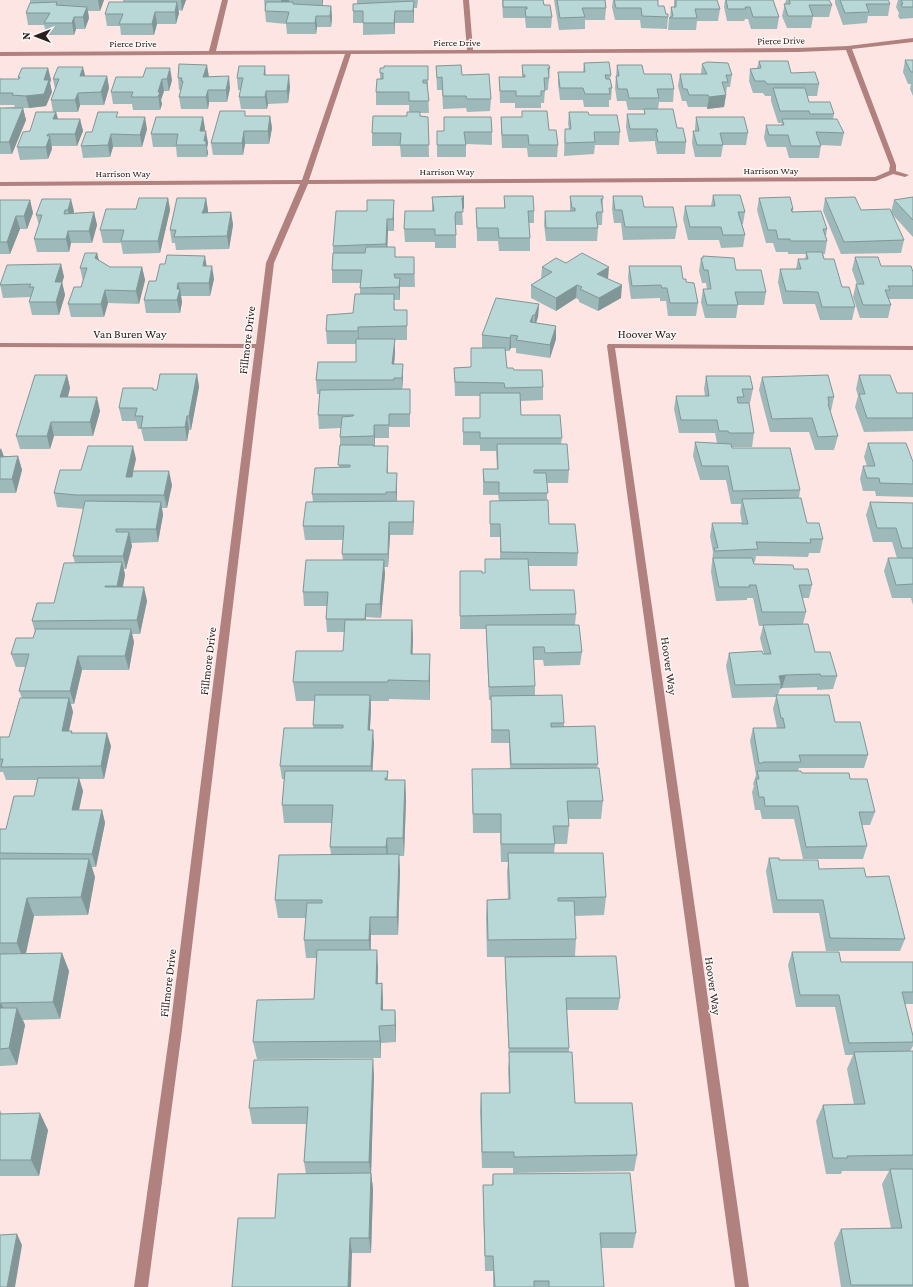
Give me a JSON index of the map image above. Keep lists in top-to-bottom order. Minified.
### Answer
{"streets":{"street":["Pierce Drive","Harrison Way","Van Buren Way","Hoover Way","Fillmore Drive"]},"crossings":[["Pierce Drive","Fillmore Drive"],["Harrison Way","Fillmore Drive"],["Van Buren Way","Fillmore Drive"]],"north":"left"}
